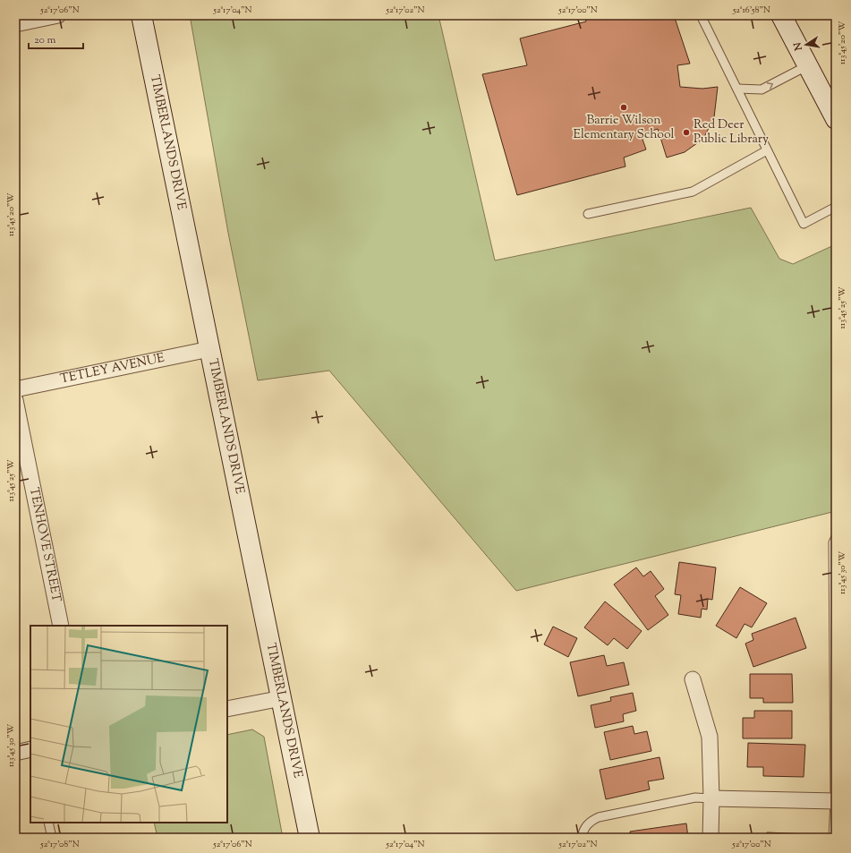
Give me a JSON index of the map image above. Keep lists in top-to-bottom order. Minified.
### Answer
{"streets":{"street":["TIMBERLANDS DRIVE","TETLEY AVENUE","TENHOVE STREET"]},"crossings":[["TIMBERLANDS DRIVE","TETLEY AVENUE"]],"places":["Barrie Wilson Elementary School","Red Deer Public Library"],"scale_bar":"20 m","north":"left","coordinates":["52°17'06\"N","52°17'04\"N","52°17'02\"N","52°17'00\"N","52°16'58\"N","113°45'20\"W","113°45'25\"W","113°45'30\"W","52°17'08\"N"]}
